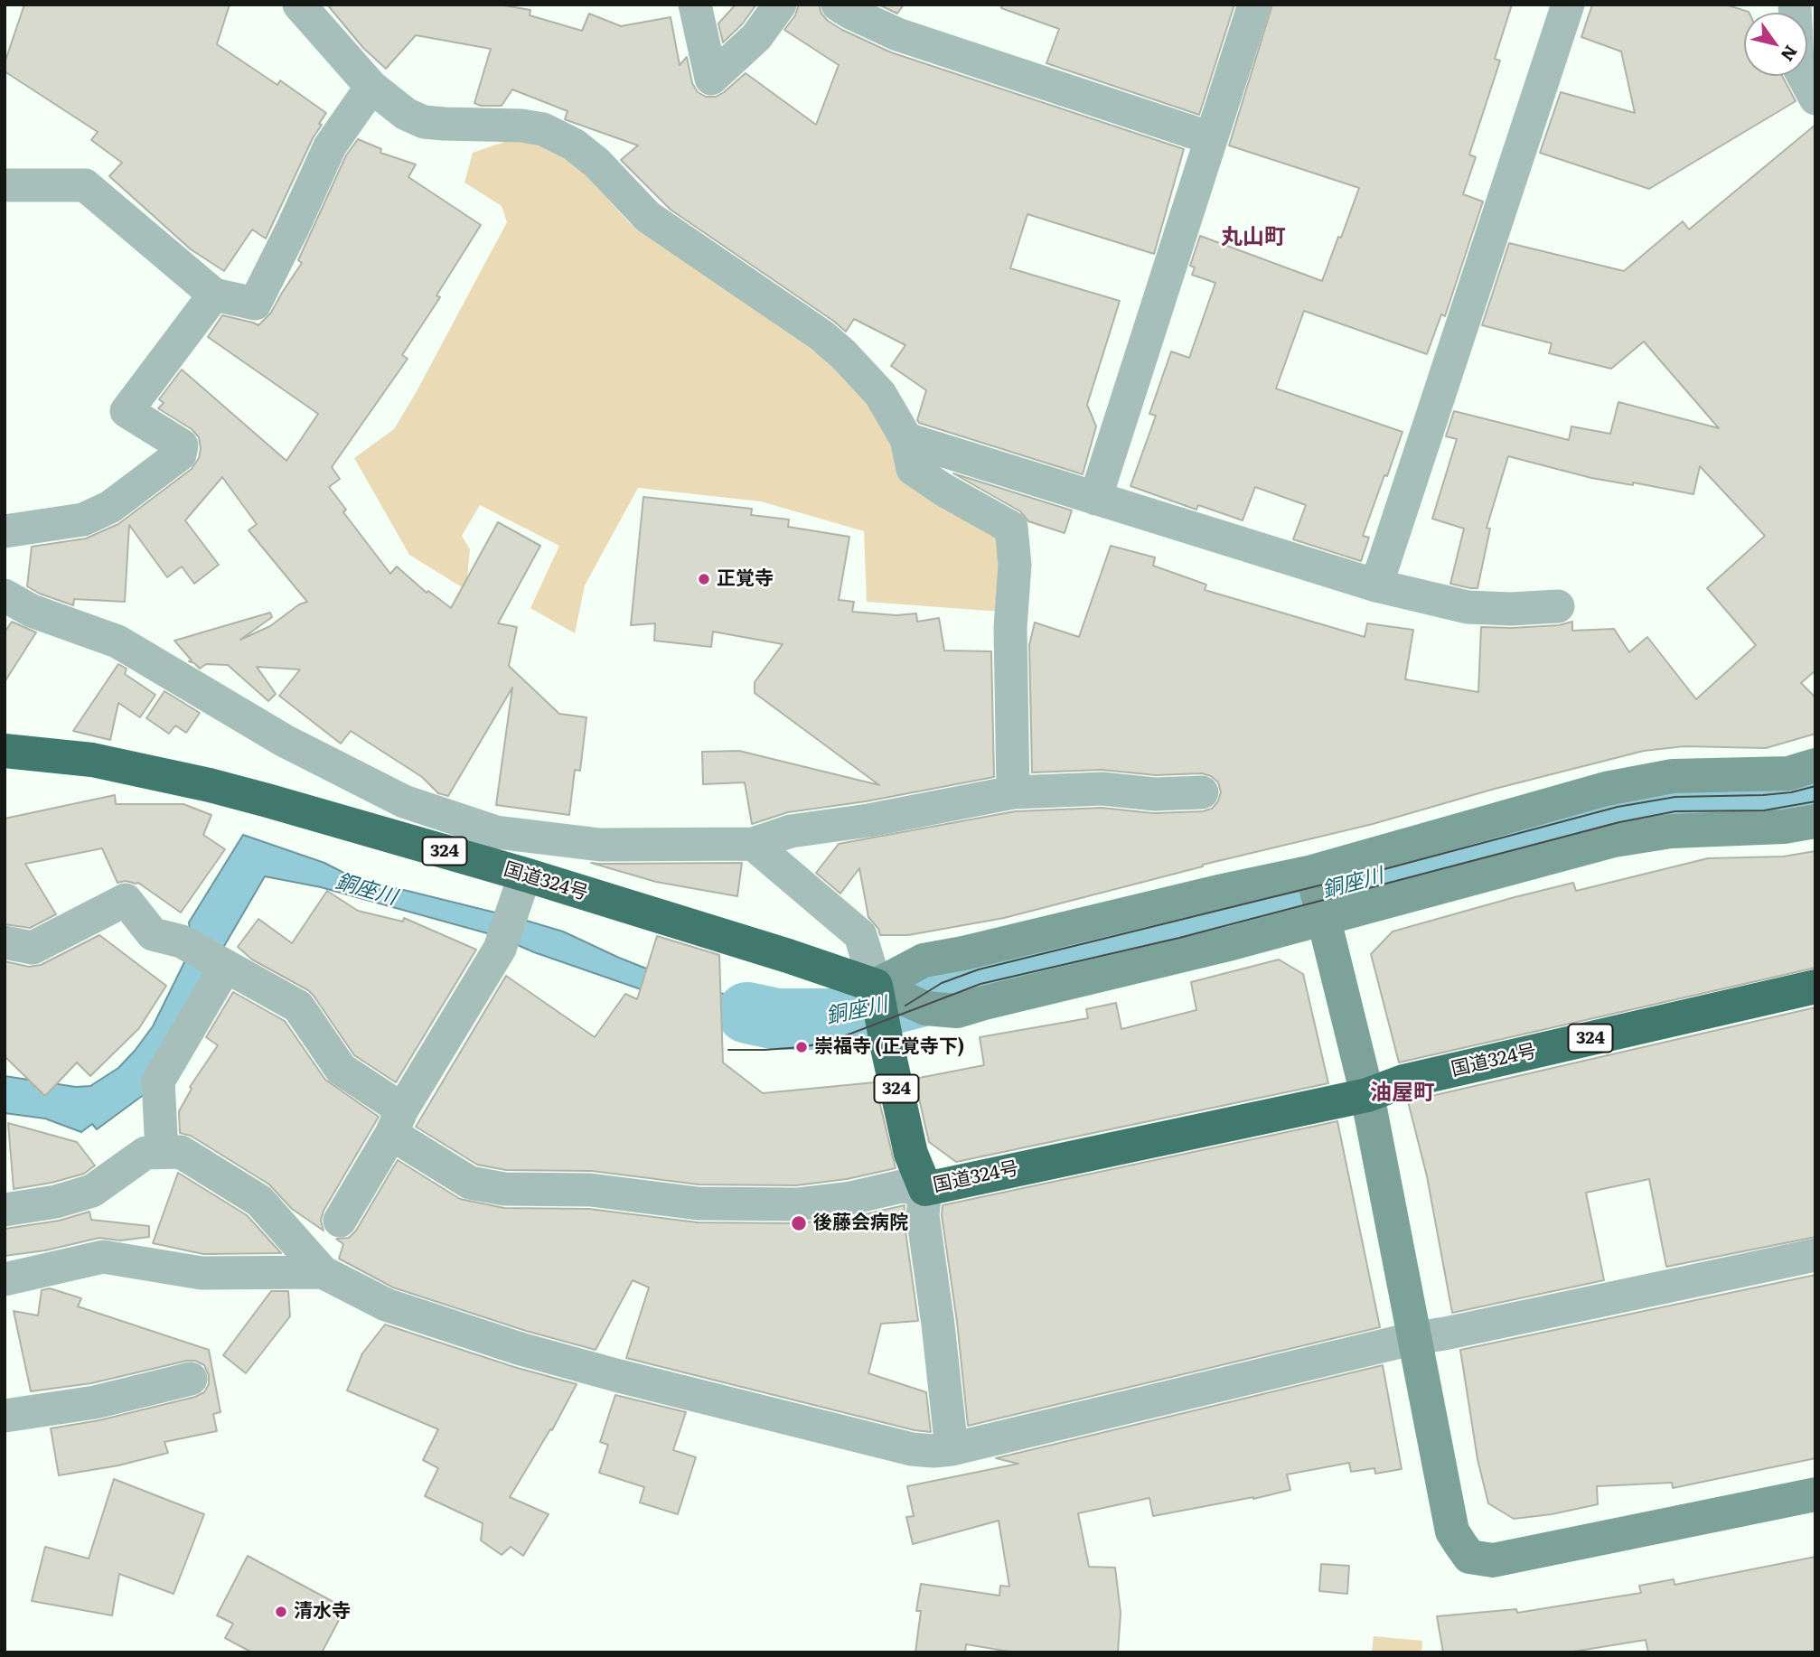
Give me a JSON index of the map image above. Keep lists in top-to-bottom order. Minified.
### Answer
{"streets":{"highway":["324","国道324号"]},"districts":["丸山町","油屋町"],"water":["銅座川"],"places":["正覚寺","崇福寺 (正覚寺下)","後藤会病院","清水寺"],"north":"bottom right"}
